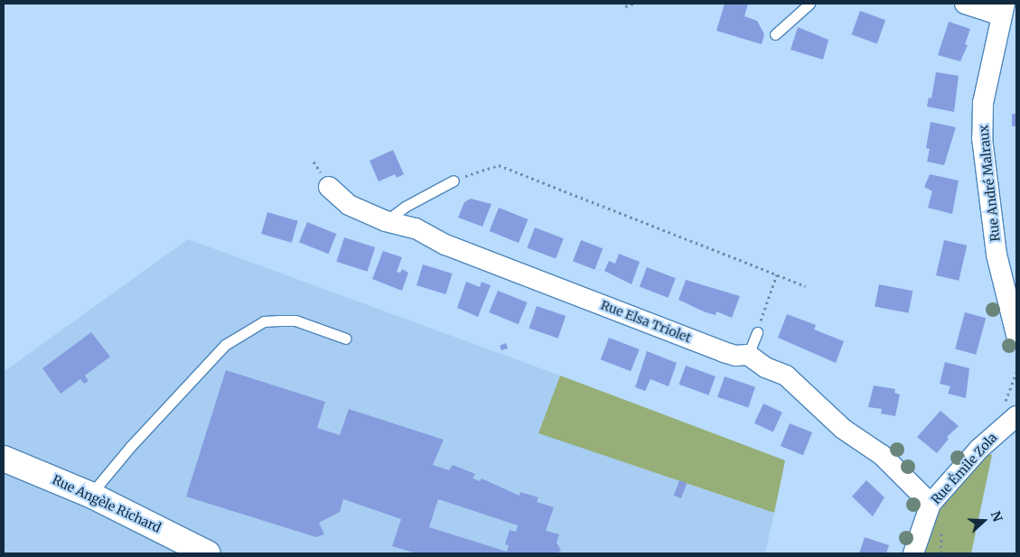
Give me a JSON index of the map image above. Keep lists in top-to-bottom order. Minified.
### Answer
{"streets":{"street":["Rue André Malraux","Rue Elsa Triolet","Rue Émile Zola","Rue Angèle Richard"]},"north":"right"}
